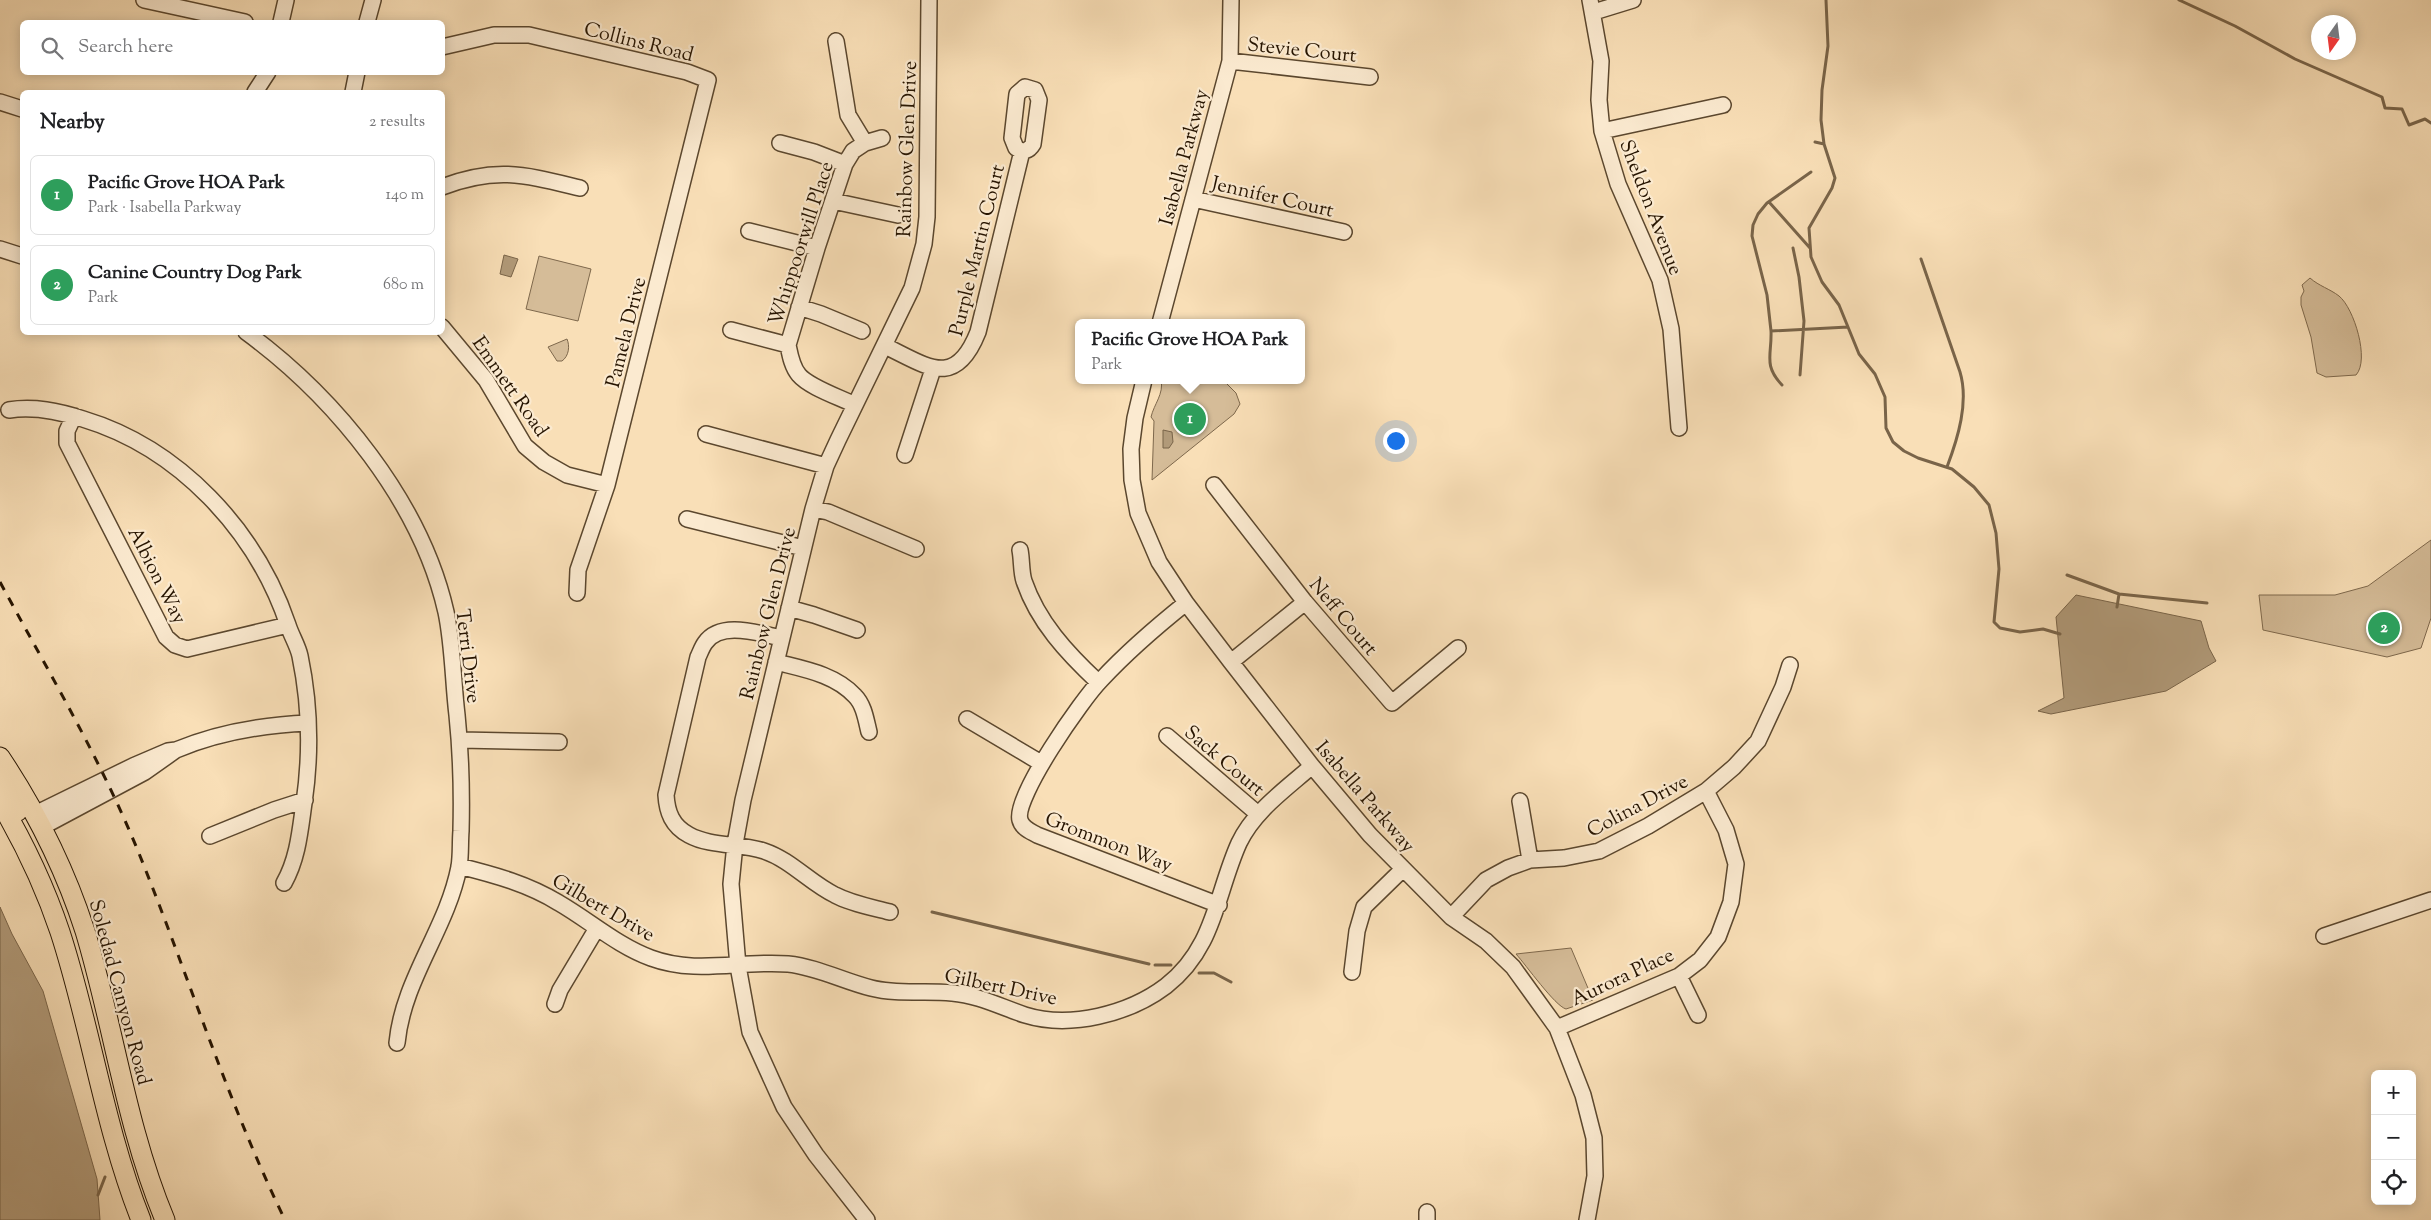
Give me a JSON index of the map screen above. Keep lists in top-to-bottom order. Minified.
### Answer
{"streets":{"main road":["Soledad Canyon Road"],"street":["Collins Road","Stevie Court","Rainbow Glen Drive","Isabella Parkway","Jennifer Court","Sheldon Avenue","Whippoorwill Place","Purple Martin Court","Pamela Drive","Emmett Road","Albion Way","Neff Court","Terri Drive","Sack Court","Colina Drive","Grommon Way","Gilbert Drive","Aurora Place"]},"crossings":[["Collins Road","Pamela Drive"],["Stevie Court","Isabella Parkway"],["Rainbow Glen Drive","Whippoorwill Place"],["Rainbow Glen Drive","Gilbert Drive"],["Isabella Parkway","Jennifer Court"],["Isabella Parkway","Colina Drive"],["Isabella Parkway","Grommon Way"],["Isabella Parkway","Gilbert Drive"],["Isabella Parkway","Aurora Place"],["Pamela Drive","Emmett Road"],["Terri Drive","Gilbert Drive"],["Sack Court","Gilbert Drive"],["Colina Drive","Aurora Place"],["Grommon Way","Gilbert Drive"]],"north":"bottom","page":{"search":"Search here","heading":["Nearby","2 results"],"list":[{"mark":"1","name":"Pacific Grove HOA Park","note":"Park · Isabella Parkway","value":"140 m"},{"mark":"2","name":"Canine Country Dog Park","note":"Park","value":"680 m"}],"popup":["Pacific Grove HOA Park","Park"],"pins":["1","2"],"map_buttons":["+","−"]}}
